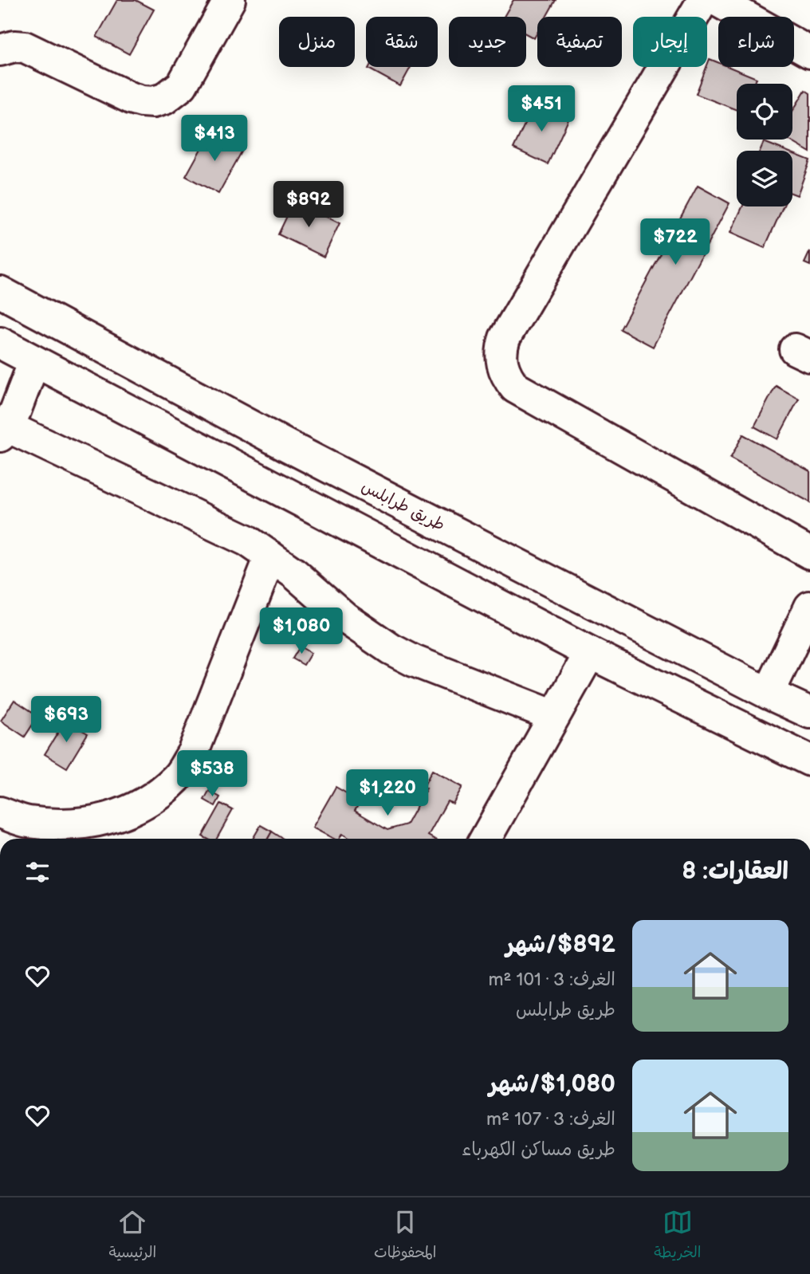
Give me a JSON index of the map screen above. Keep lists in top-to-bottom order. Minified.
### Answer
{"streets":{"main road":["طريق طرابلس"]},"page":{"chip":["شراء","إيجار","تصفية","جديد","شقة","منزل"],"price":["$451","$413","$892","$722","$1,080","$693","$538","$1,220"],"heading":"العقارات: 8","list":[{"name":"$892/شهر","note":"الغرف: 3 · 101 m² · طريق طرابلس"},{"name":"$1,080/شهر","note":"الغرف: 3 · 107 m² · طريق مساكن الكهرباء"}],"tabs":["الخريطة","المحفوظات","الرئيسية"]}}
